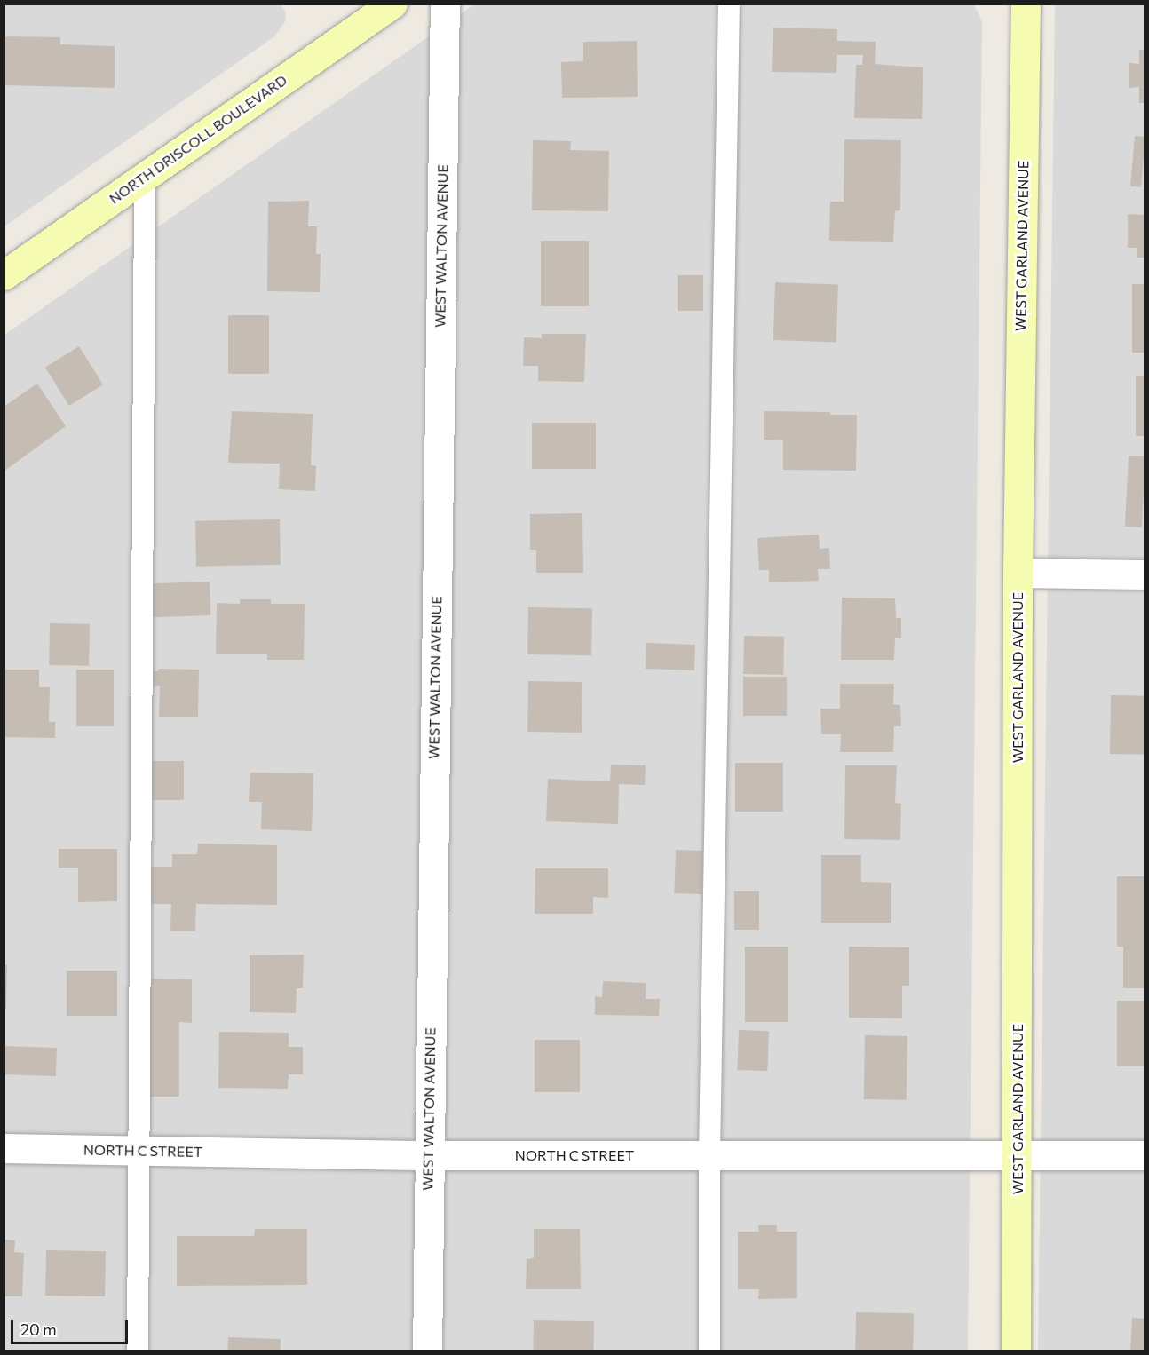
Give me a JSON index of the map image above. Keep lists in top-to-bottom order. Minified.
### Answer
{"streets":{"street":["NORTH DRISCOLL BOULEVARD","WEST WALTON AVENUE","WEST GARLAND AVENUE","NORTH C STREET"]},"crossings":[["WEST WALTON AVENUE","NORTH C STREET"],["WEST GARLAND AVENUE","NORTH C STREET"]],"scale_bar":"20 m"}
